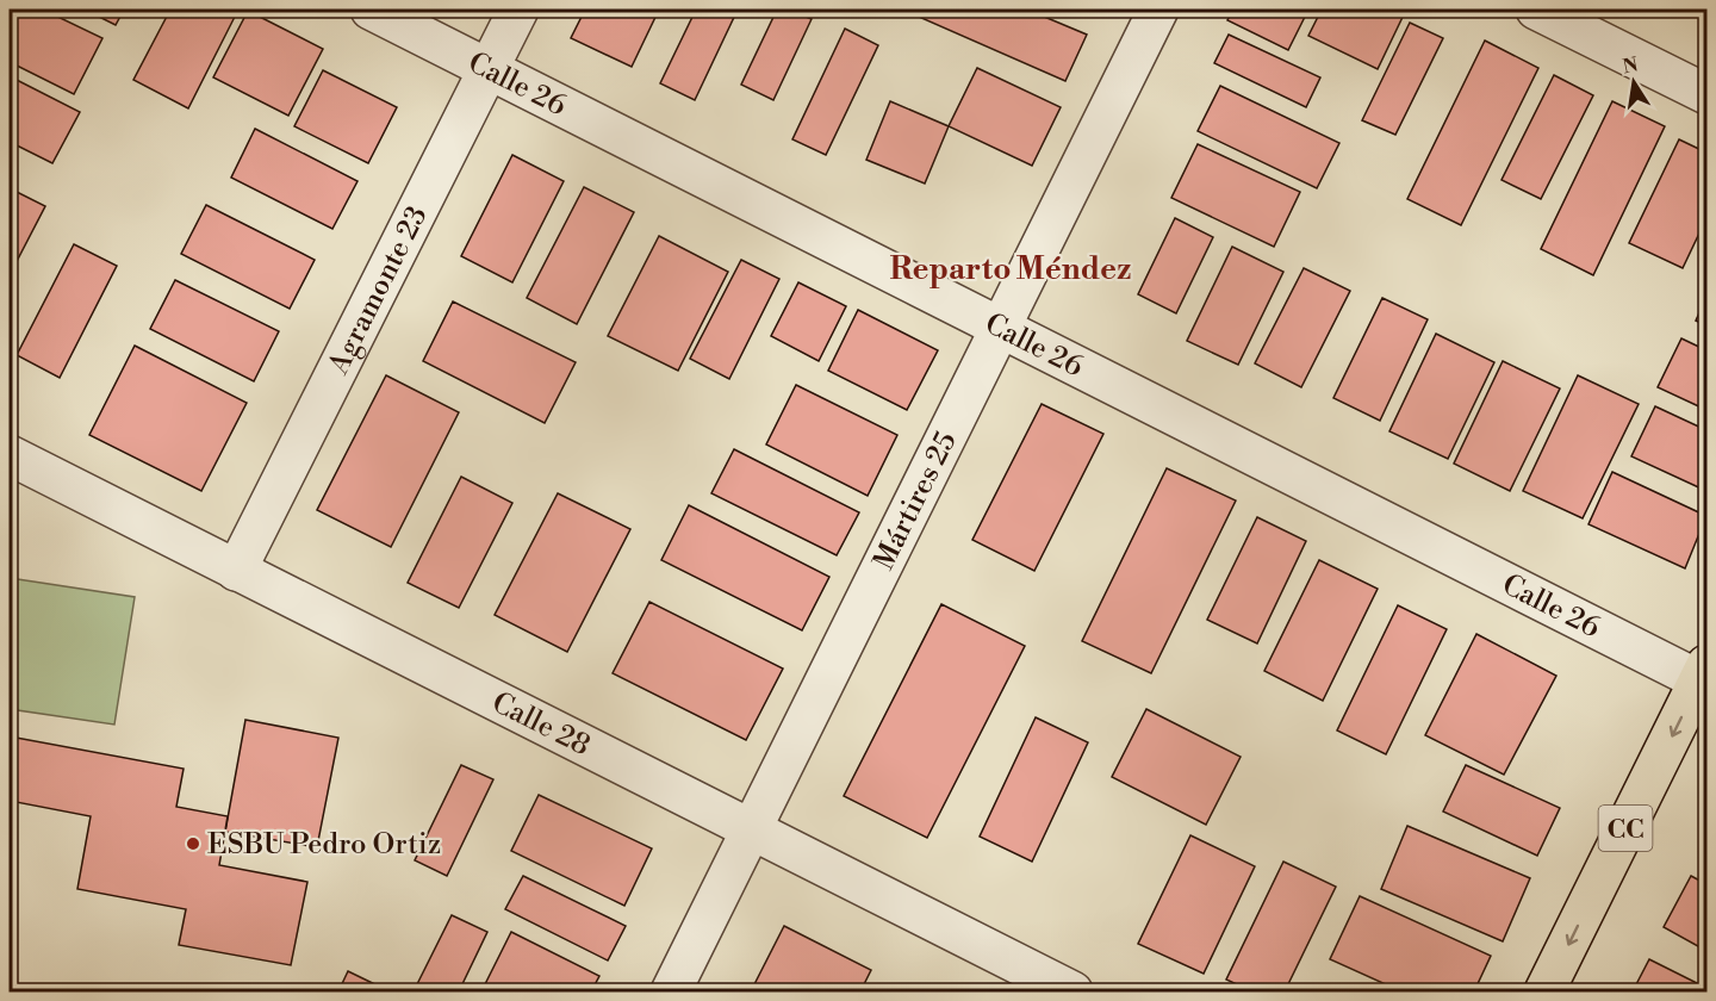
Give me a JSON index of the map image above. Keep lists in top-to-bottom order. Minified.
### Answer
{"streets":{"main road":["CC"],"street":["Calle 26","Agramonte 23","Mártires 25","Calle 28"]},"crossings":[["Calle 26","Agramonte 23"],["Calle 26","Mártires 25"],["Calle 26","CC"],["Agramonte 23","Calle 28"],["Mártires 25","Calle 28"]],"districts":["Reparto Méndez"],"places":["ESBU Pedro Ortiz"],"north":"top"}
